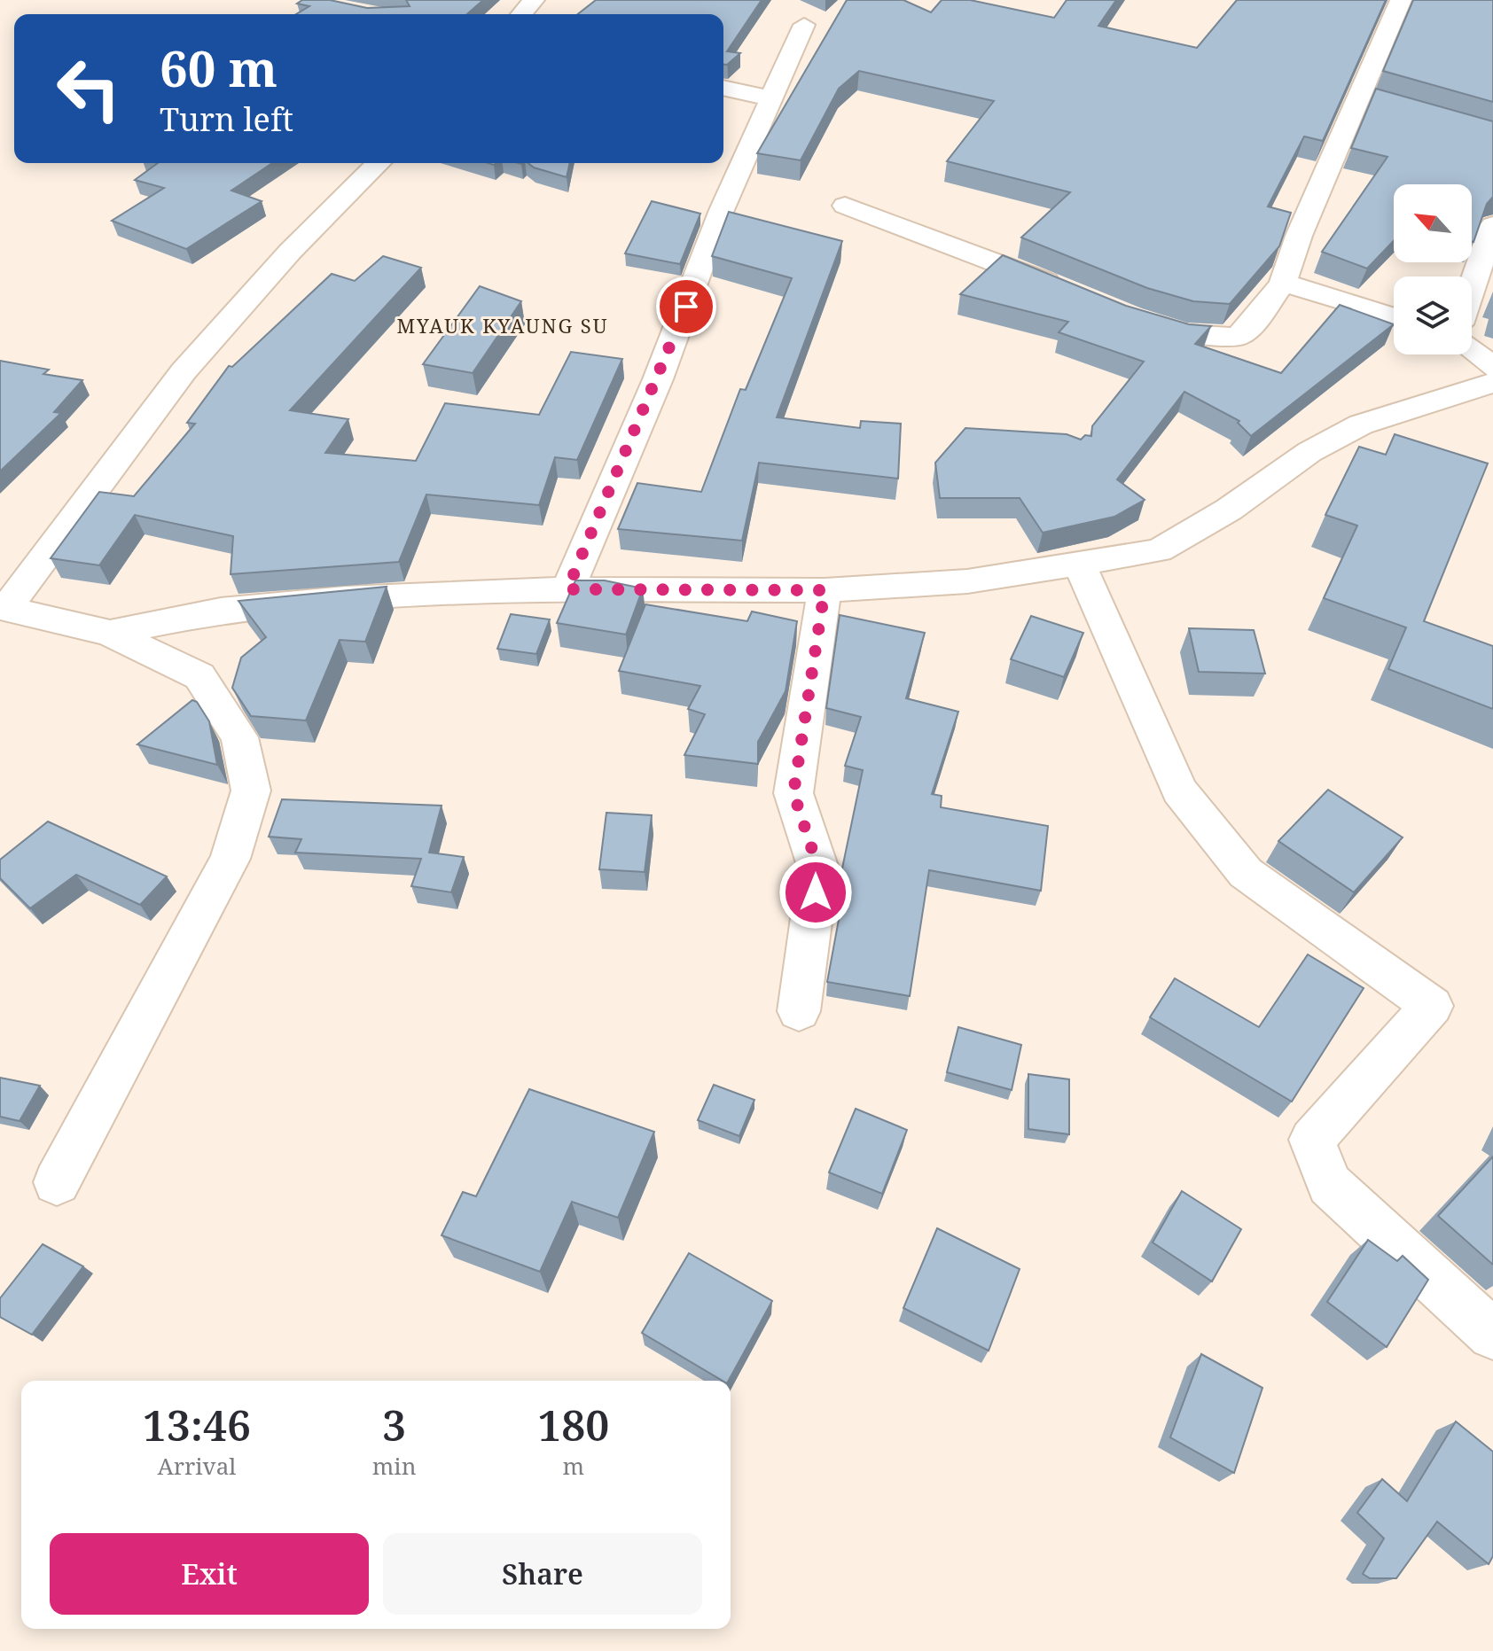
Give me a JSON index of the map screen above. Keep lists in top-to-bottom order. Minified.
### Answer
{"districts":["MYAUK KYAUNG SU"],"north":"top left","page":{"turn":["60 m","Turn left"],"eta":["13:46","Arrival","3","min","180","m"],"buttons":["Exit","Share"]}}
